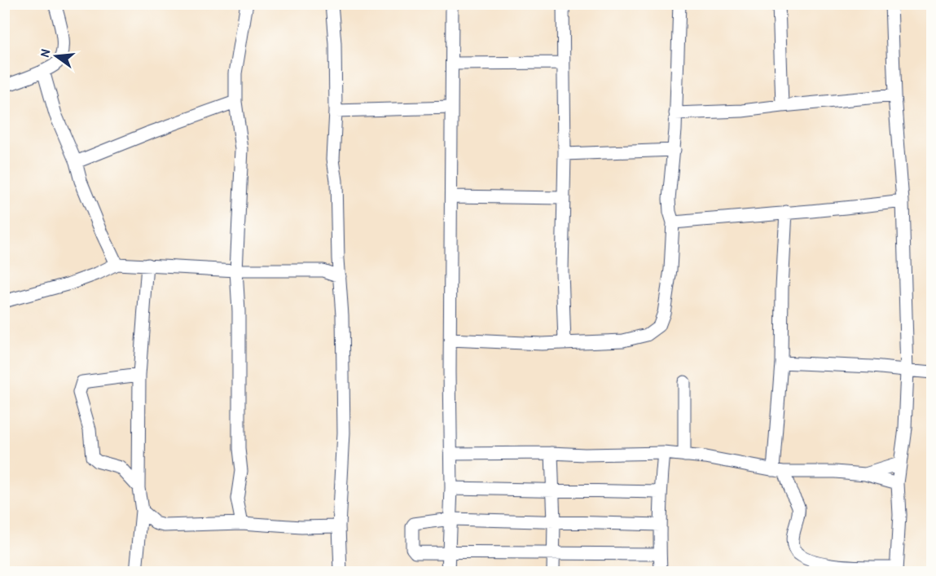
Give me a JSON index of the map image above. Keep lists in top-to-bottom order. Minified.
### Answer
{"north":"left"}
